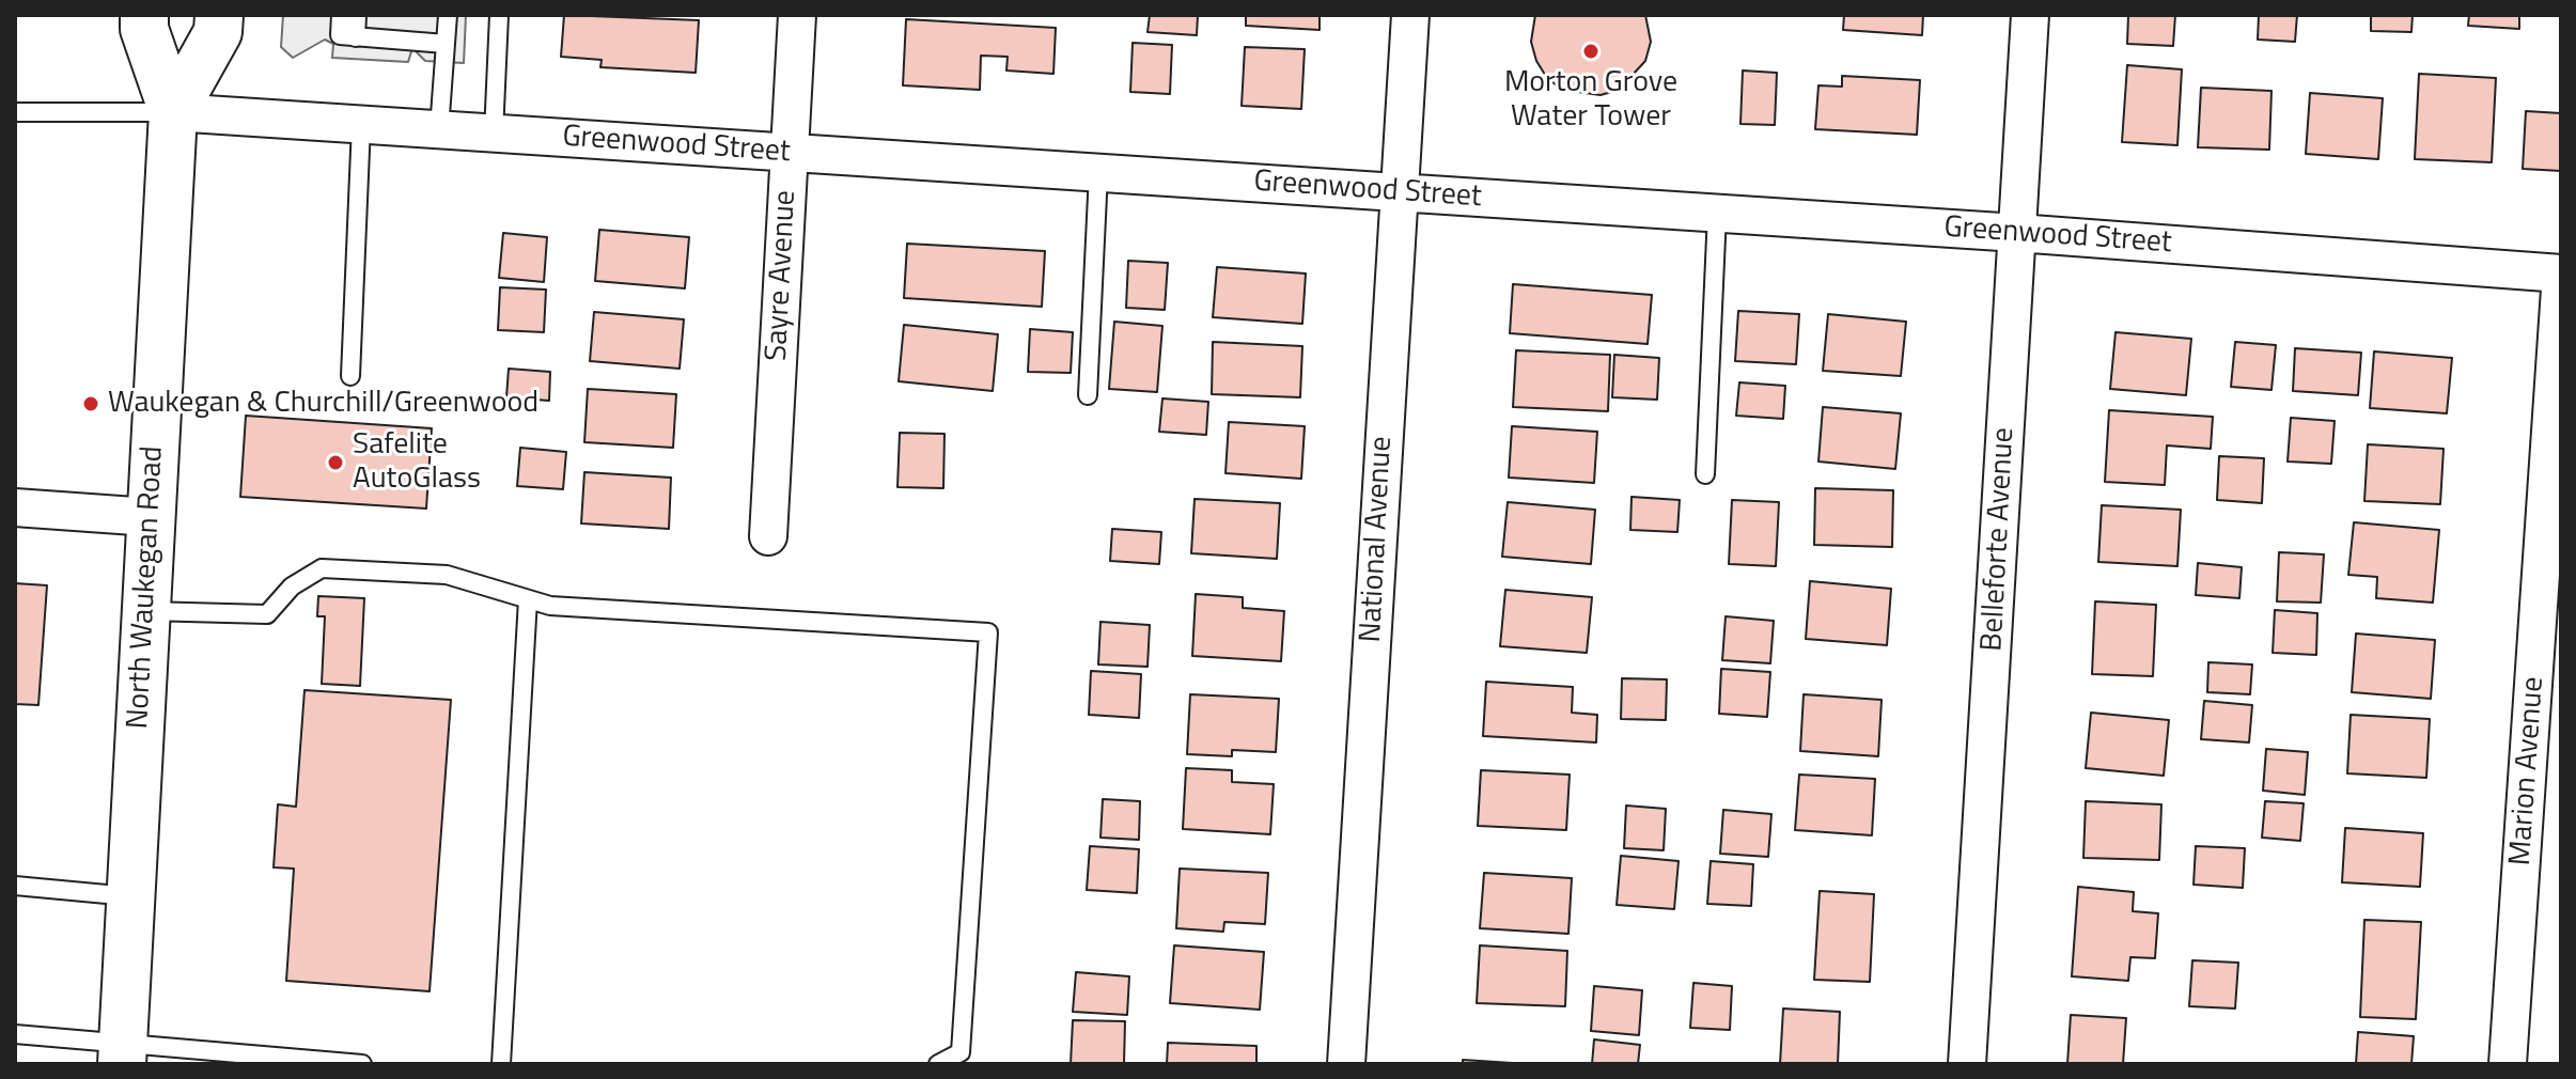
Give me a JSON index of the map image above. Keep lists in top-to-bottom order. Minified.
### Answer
{"streets":{"main road":["North Waukegan Road"],"street":["Greenwood Street","Sayre Avenue","National Avenue","Belleforte Avenue","Marion Avenue"]},"crossings":[["Greenwood Street","Sayre Avenue"],["Greenwood Street","National Avenue"],["Greenwood Street","Belleforte Avenue"],["Greenwood Street","North Waukegan Road"],["Greenwood Street","Marion Avenue"]],"places":["Morton Grove Water Tower","Waukegan & Churchill/Greenwood","Safelite AutoGlass"]}
